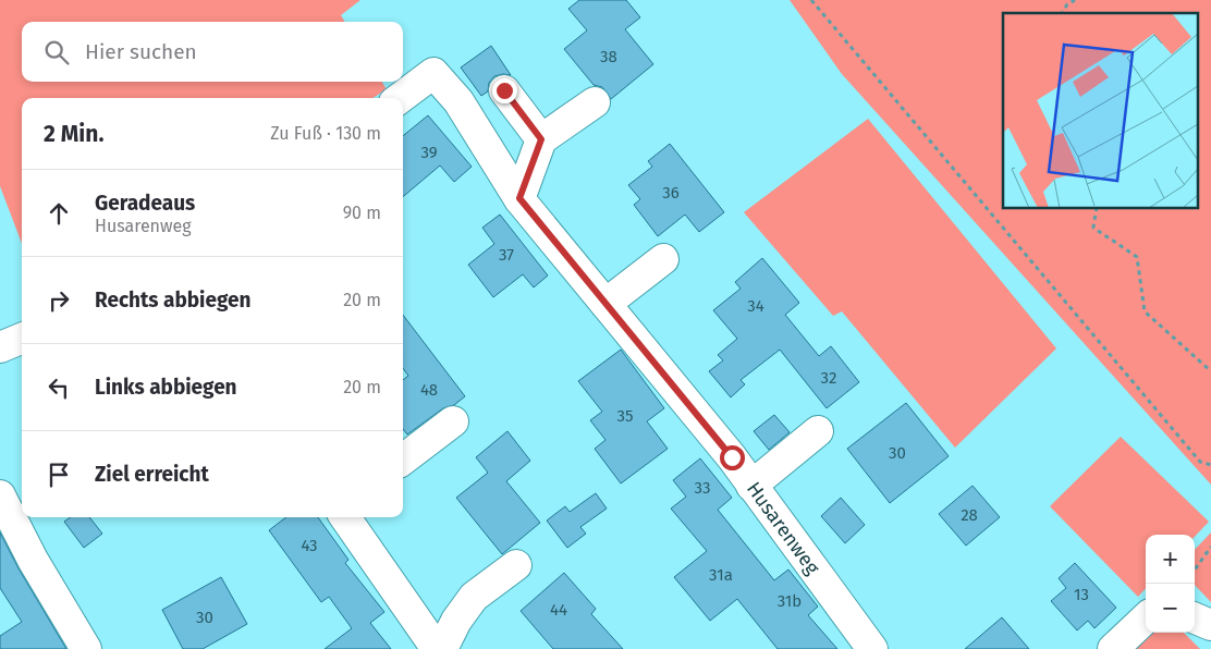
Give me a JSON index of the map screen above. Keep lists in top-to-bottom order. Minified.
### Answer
{"streets":{"street":["Husarenweg"]},"house_numbers":["38","39","36","37","34","32","48","35","30","33","28","43","31a","13","31b","44","30"],"page":{"search":"Hier suchen","heading":["2 Min.","Zu Fuß · 130 m"],"list":[["Geradeaus","Husarenweg","90 m"],["Rechts abbiegen","20 m"],["Links abbiegen","20 m"],"Ziel erreicht"],"map_buttons":["+","−"]}}
